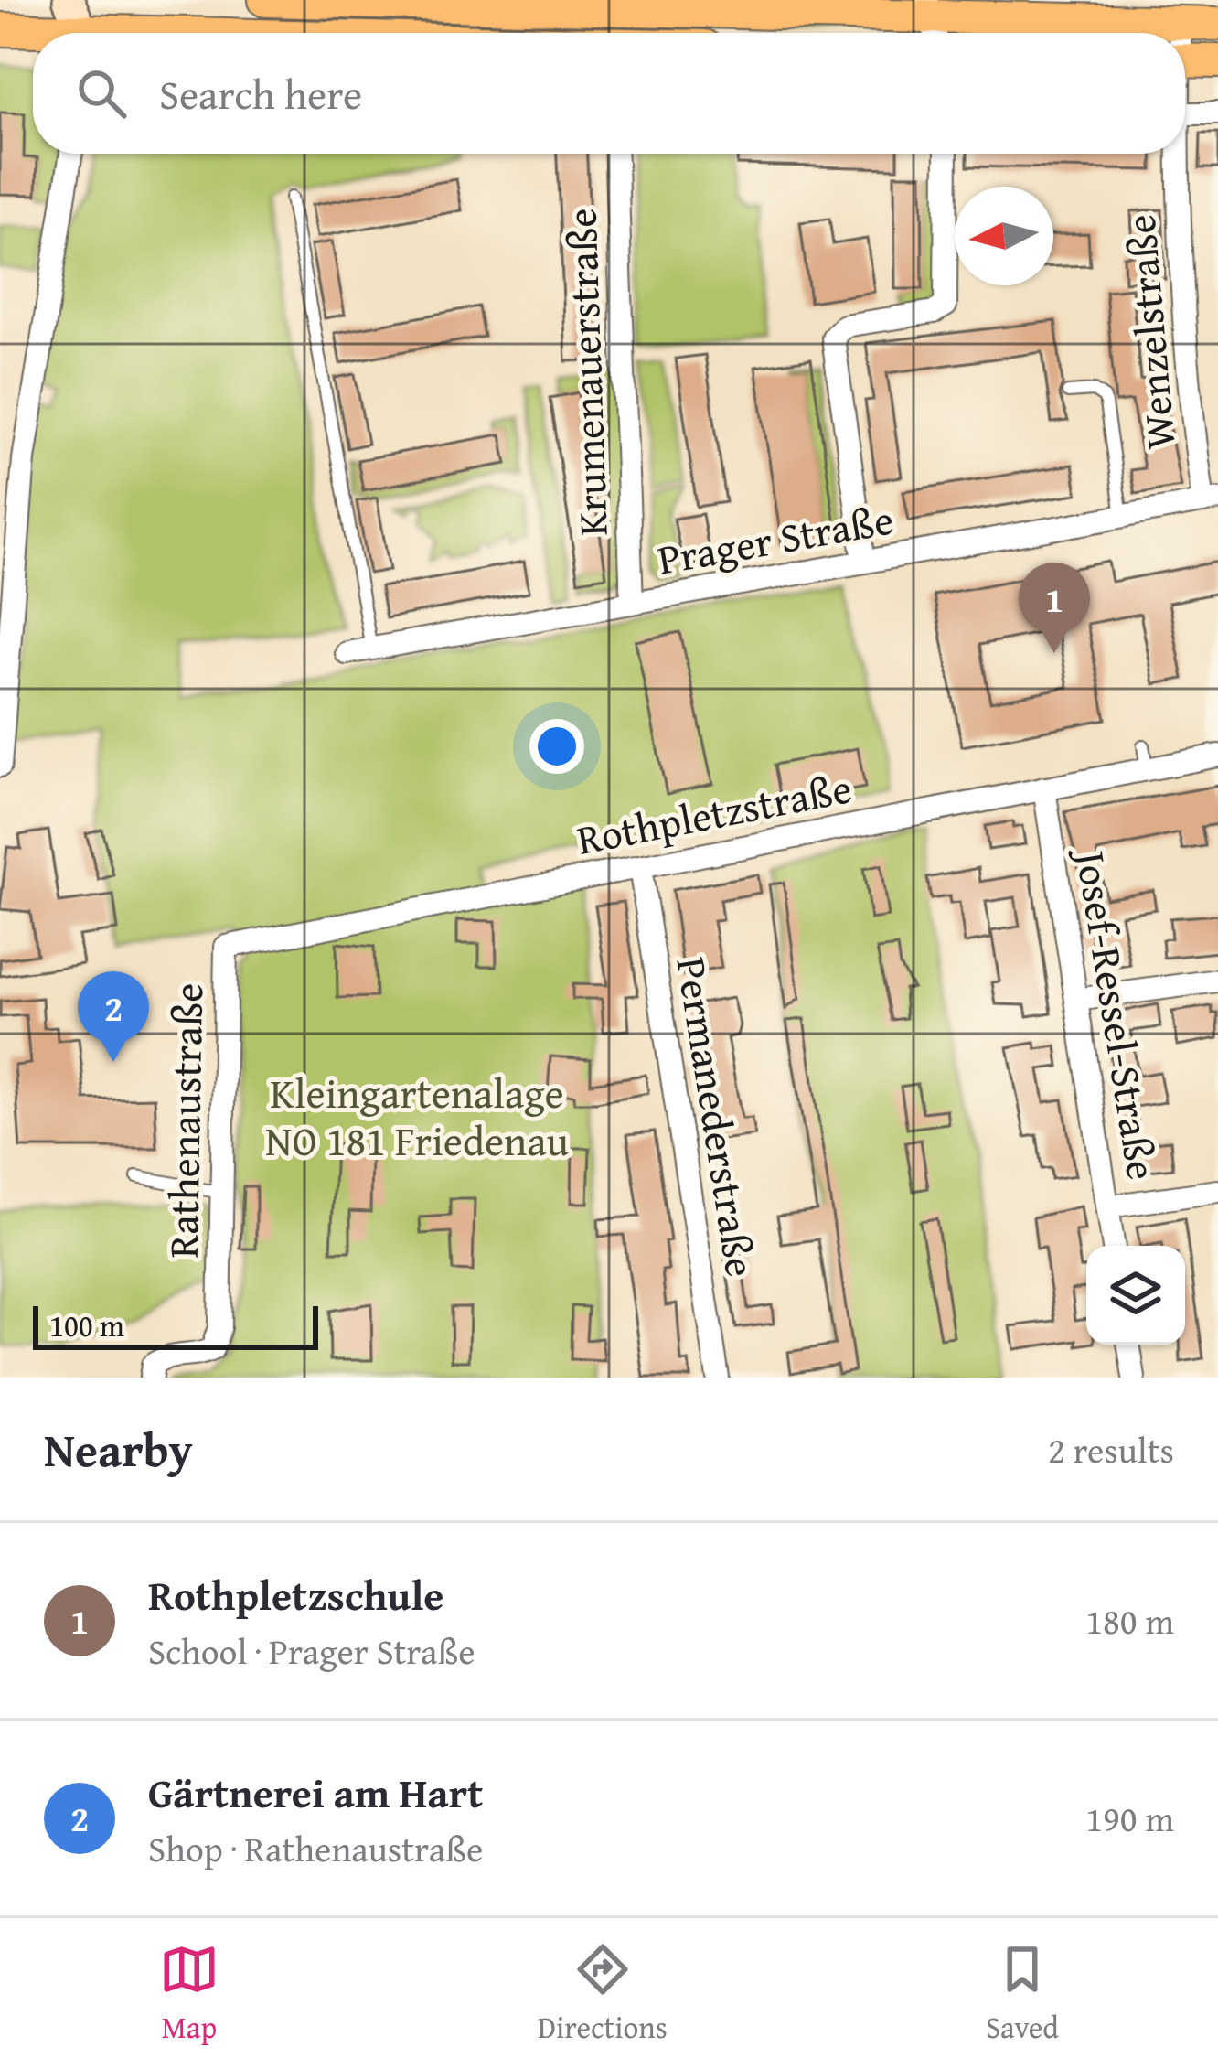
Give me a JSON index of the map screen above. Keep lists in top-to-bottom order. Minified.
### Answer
{"streets":{"street":["Wenzelstraße","Krumenauerstraße","Prager Straße","Rothpletzstraße","Josef-Ressel-Straße","Permanederstraße","Rathenaustraße"]},"crossings":[["Wenzelstraße","Prager Straße"],["Krumenauerstraße","Prager Straße"],["Rothpletzstraße","Josef-Ressel-Straße"],["Rothpletzstraße","Permanederstraße"],["Rothpletzstraße","Rathenaustraße"]],"parks":["Kleingartenalage NO 181 Friedenau"],"scale_bar":"100 m","north":"left","page":{"search":"Search here","pins":["1","2"],"scale":"100 m","heading":["Nearby","2 results"],"list":[{"mark":"1","name":"Rothpletzschule","note":"School · Prager Straße","value":"180 m"},{"mark":"2","name":"Gärtnerei am Hart","note":"Shop · Rathenaustraße","value":"190 m"}],"nav":["Map","Directions","Saved"]}}
